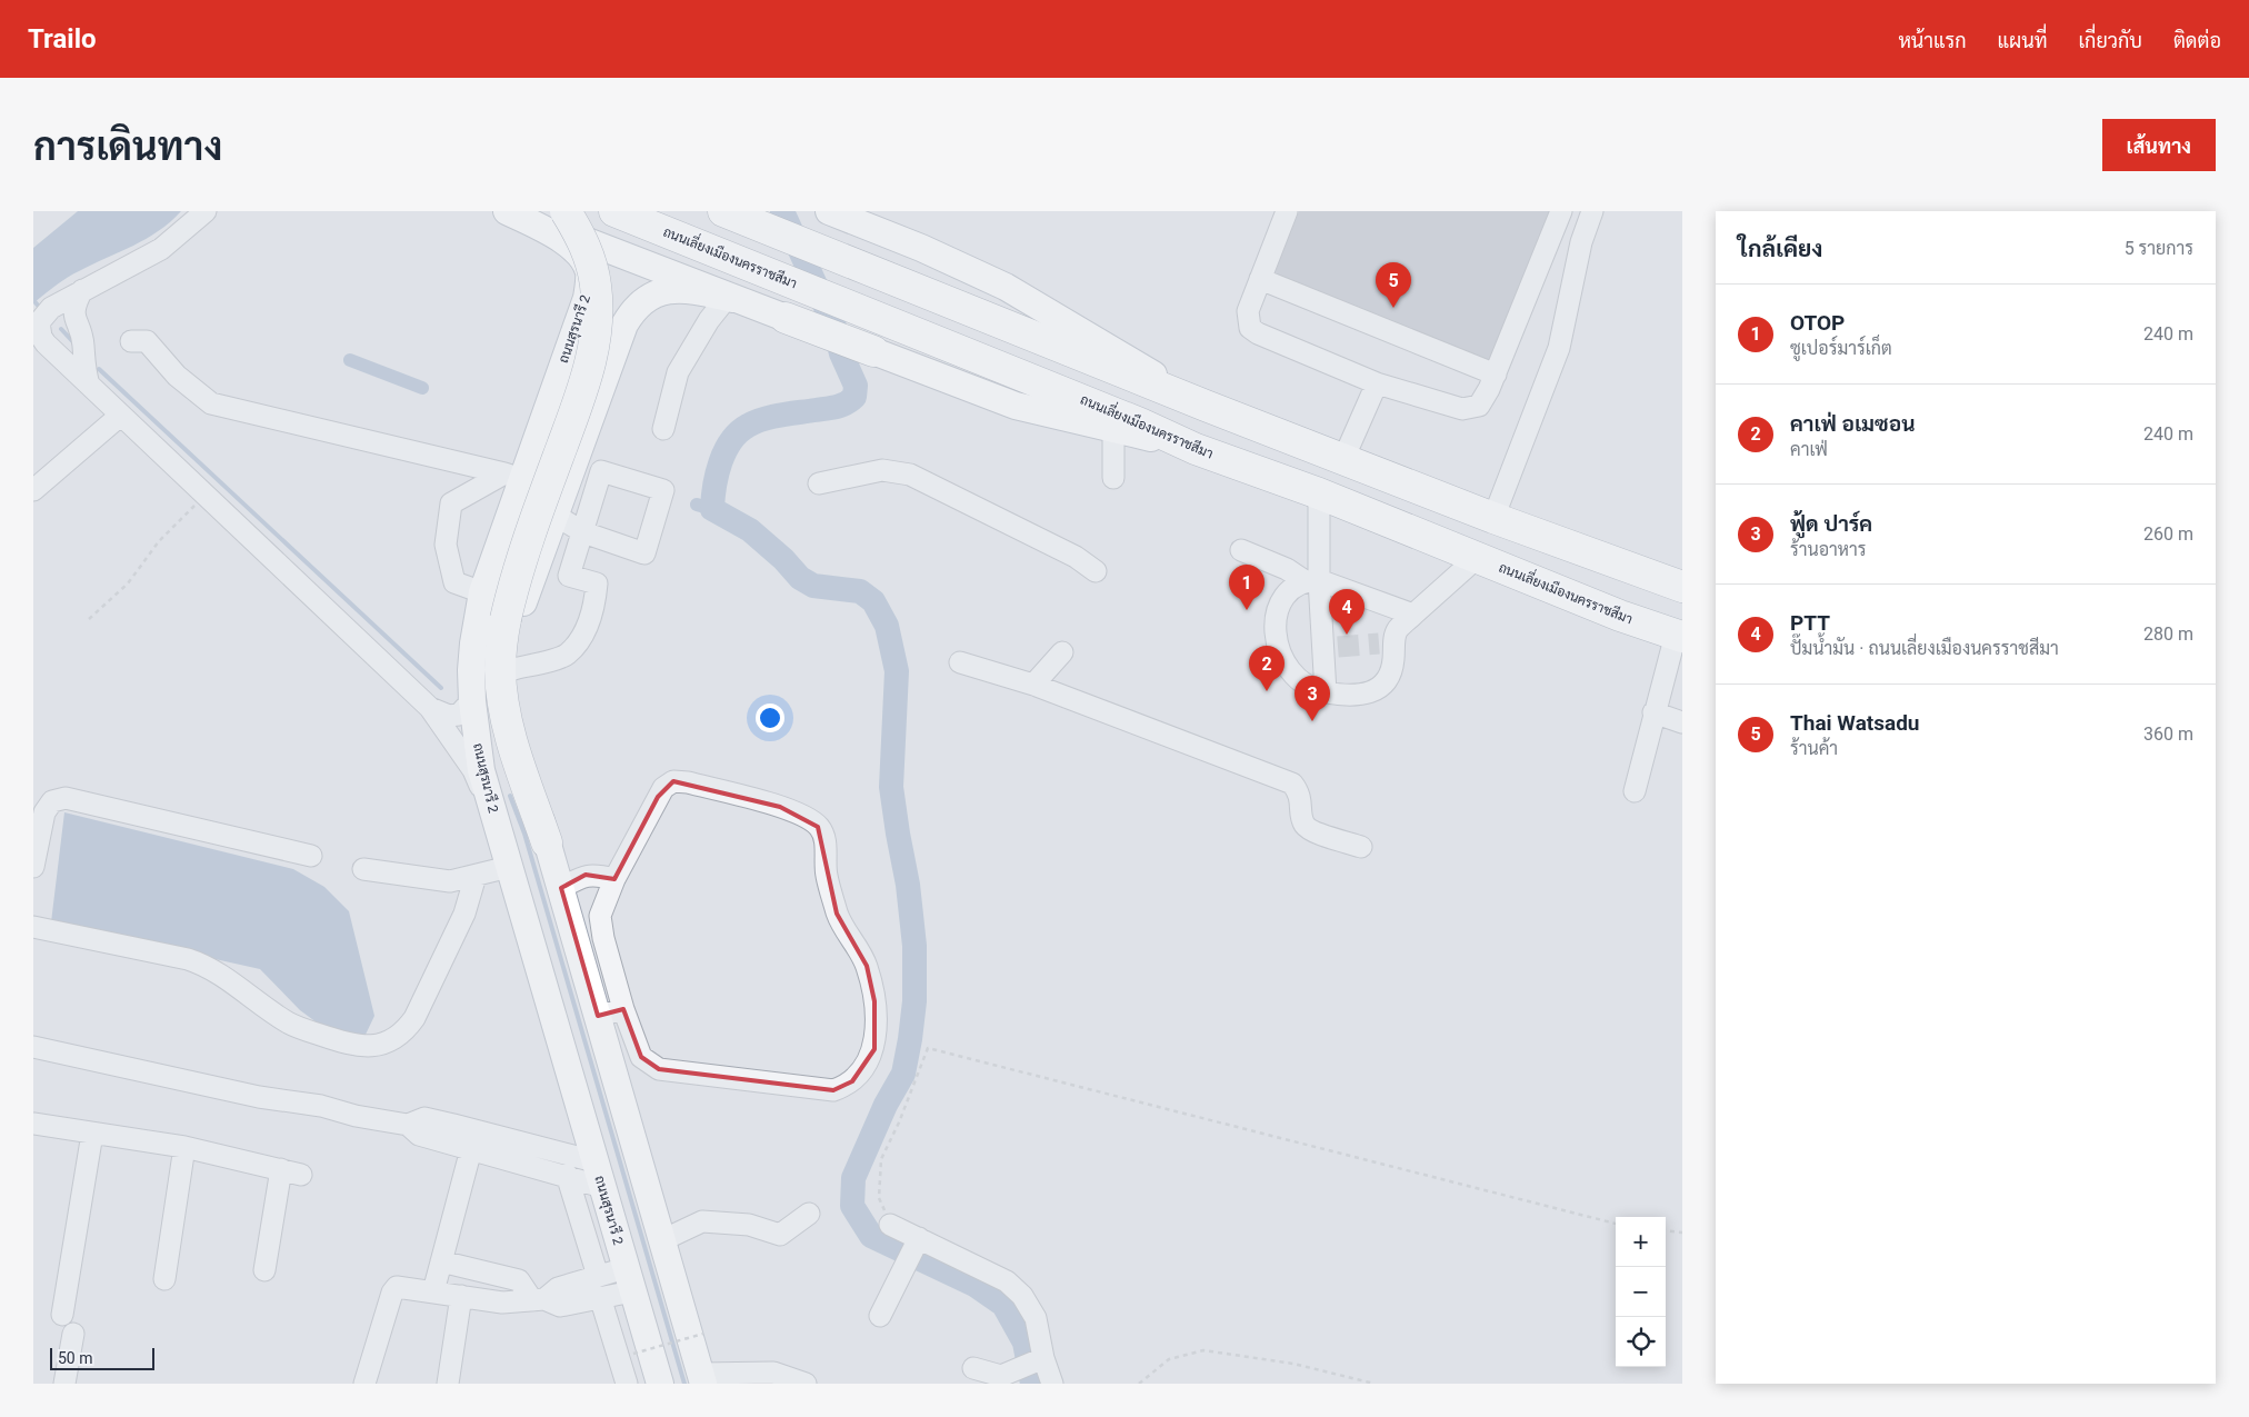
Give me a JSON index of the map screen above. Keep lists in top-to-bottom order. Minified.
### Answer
{"streets":{"highway":["ถนนเลี่ยงเมืองนครราชสีมา"],"main road":["ถนนสุรนารี 2"]},"scale_bar":"50 m","page":{"header":"Trailo","nav":["หน้าแรก","แผนที่","เกี่ยวกับ","ติดต่อ"],"title":"การเดินทาง","buttons":"เส้นทาง","heading":["ใกล้เคียง","5 รายการ"],"pins":["5","1","4","2","3"],"list":[{"mark":"1","name":"OTOP","note":"ซูเปอร์มาร์เก็ต","value":"240 m"},{"mark":"2","name":"คาเฟ่ อเมซอน","note":"คาเฟ่","value":"240 m"},{"mark":"3","name":"ฟู้ด ปาร์ค","note":"ร้านอาหาร","value":"260 m"},{"mark":"4","name":"PTT","note":"ปั๊มน้ำมัน · ถนนเลี่ยงเมืองนครราชสีมา","value":"280 m"},{"mark":"5","name":"Thai Watsadu","note":"ร้านค้า","value":"360 m"}],"map_buttons":["+","−"],"scale":"50 m"}}
